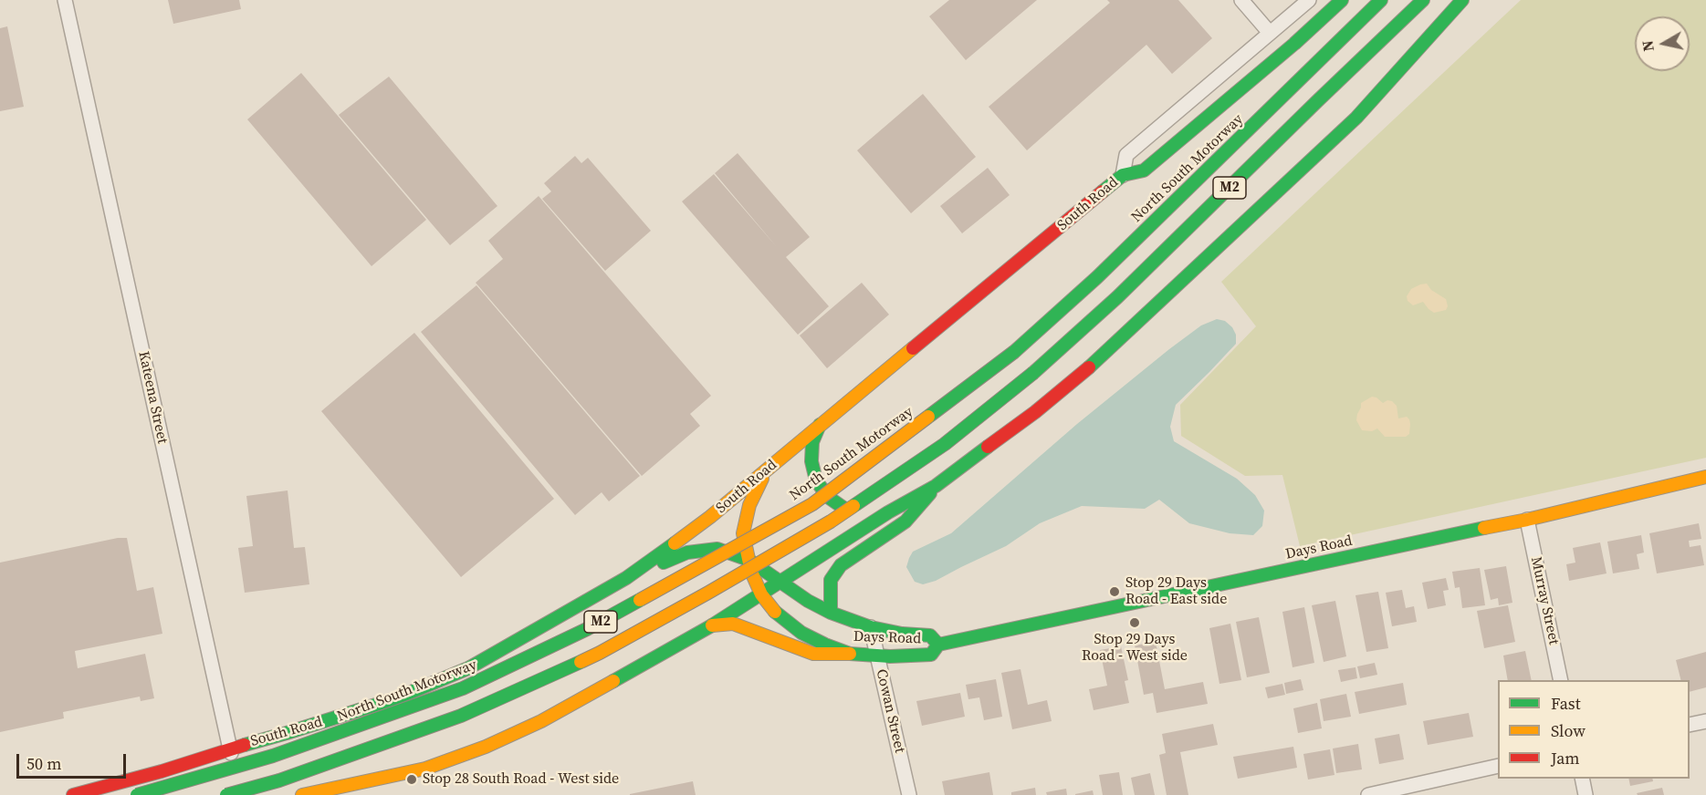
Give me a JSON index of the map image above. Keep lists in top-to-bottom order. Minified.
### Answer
{"streets":{"main road":["North South Motorway","M2","South Road","Days Road"],"street":["Kateena Street","Murray Street","Cowan Street"]},"crossings":[["South Road","Kateena Street"],["South Road","Days Road"],["Days Road","Murray Street"],["Days Road","Cowan Street"]],"places":["Stop 29 Days Road - East side","Stop 29 Days Road - West side","Stop 28 South Road - West side"],"legend":["Fast","Slow","Jam"],"scale_bar":"50 m","north":"left"}
